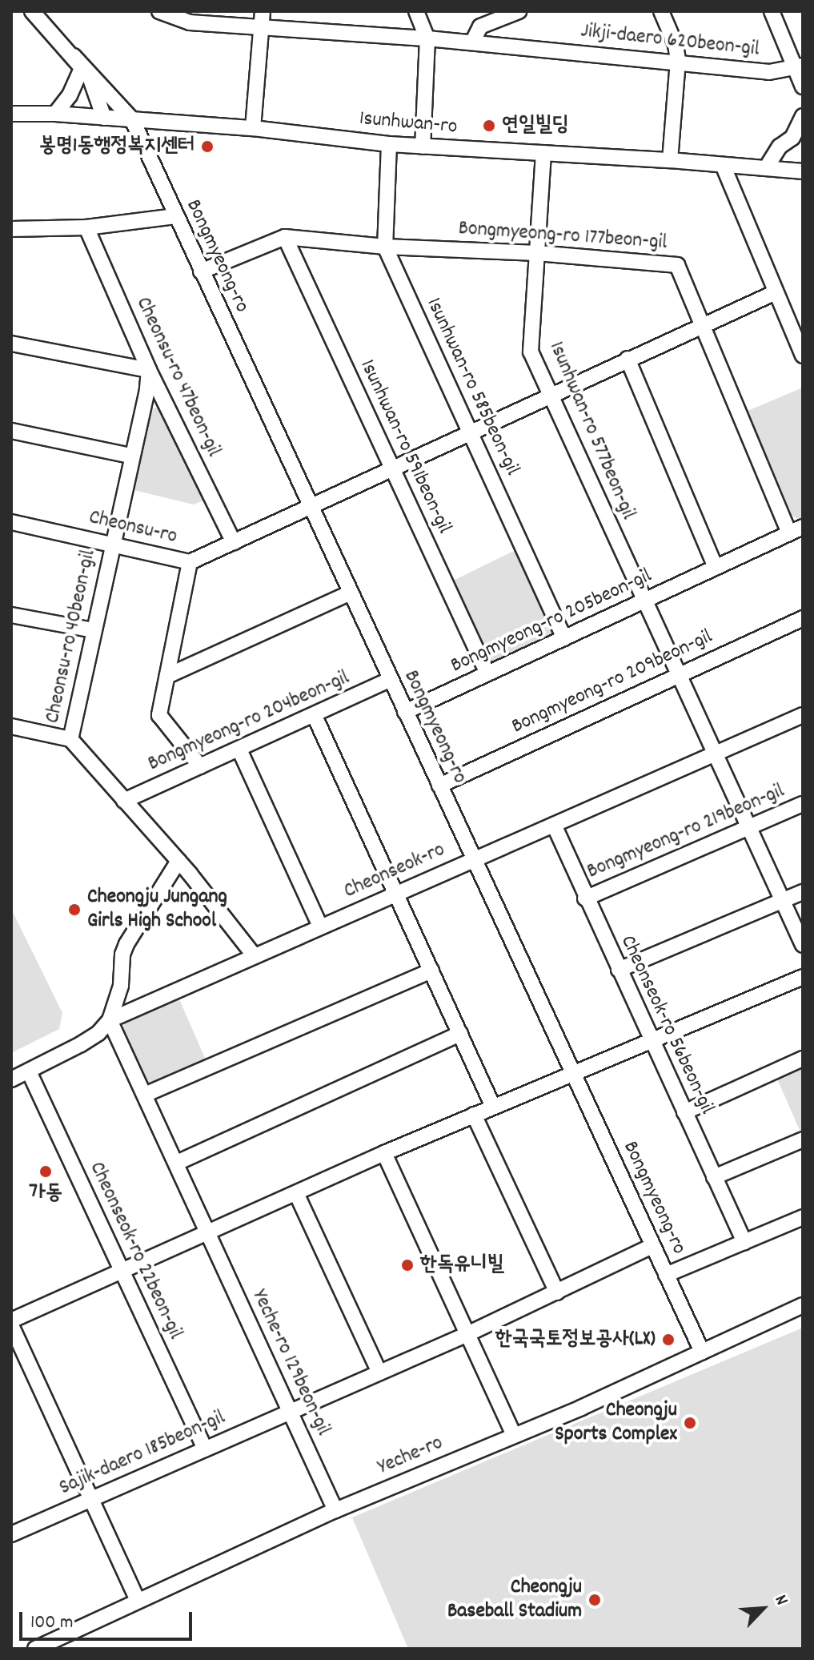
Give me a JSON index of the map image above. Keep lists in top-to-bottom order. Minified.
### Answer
{"streets":{"street":["Jikji-daero 620beon-gil","1sunhwan-ro","Bongmyeong-ro 177beon-gil","Bongmyeong-ro","Cheonsu-ro 47beon-gil","1sunhwan-ro 585beon-gil","1sunhwan-ro 577beon-gil","1sunhwan-ro 591beon-gil","Cheonsu-ro","Bongmyeong-ro 205beon-gil","Cheonsu-ro 40beon-gil","Bongmyeong-ro 209beon-gil","Bongmyeong-ro 204beon-gil","Bongmyeong-ro 219beon-gil","Cheonseok-ro","Cheonseok-ro 56beon-gil","Cheonseok-ro 22beon-gil","Yeche-ro 129beon-gil","Sajik-daero 185beon-gil","Yeche-ro"]},"crossings":[["1sunhwan-ro","Bongmyeong-ro"],["1sunhwan-ro","1sunhwan-ro 585beon-gil"],["1sunhwan-ro","1sunhwan-ro 577beon-gil"],["Bongmyeong-ro 177beon-gil","Bongmyeong-ro"],["Bongmyeong-ro 177beon-gil","1sunhwan-ro 585beon-gil"],["Bongmyeong-ro 177beon-gil","1sunhwan-ro 577beon-gil"],["Bongmyeong-ro 177beon-gil","1sunhwan-ro 591beon-gil"],["Bongmyeong-ro 177beon-gil","Cheonsu-ro"],["Bongmyeong-ro 177beon-gil","Bongmyeong-ro 205beon-gil"],["Bongmyeong-ro","Cheonsu-ro"],["Bongmyeong-ro","Bongmyeong-ro 205beon-gil"],["Bongmyeong-ro","Bongmyeong-ro 209beon-gil"],["Bongmyeong-ro","Bongmyeong-ro 204beon-gil"],["Bongmyeong-ro","Cheonseok-ro"],["Bongmyeong-ro","Sajik-daero 185beon-gil"],["Bongmyeong-ro","Yeche-ro"],["Cheonsu-ro 47beon-gil","Cheonsu-ro"],["Cheonsu-ro 47beon-gil","Cheonsu-ro 40beon-gil"],["1sunhwan-ro 585beon-gil","Cheonsu-ro"],["1sunhwan-ro 585beon-gil","Bongmyeong-ro 205beon-gil"],["1sunhwan-ro 577beon-gil","Cheonsu-ro"],["1sunhwan-ro 577beon-gil","Bongmyeong-ro 205beon-gil"],["1sunhwan-ro 577beon-gil","Bongmyeong-ro 209beon-gil"],["1sunhwan-ro 577beon-gil","Bongmyeong-ro 219beon-gil"],["1sunhwan-ro 577beon-gil","Cheonseok-ro"],["1sunhwan-ro 591beon-gil","Cheonsu-ro"],["1sunhwan-ro 591beon-gil","Bongmyeong-ro 205beon-gil"],["Cheonsu-ro","Cheonsu-ro 40beon-gil"],["Bongmyeong-ro 219beon-gil","Cheonseok-ro 56beon-gil"],["Cheonseok-ro","Cheonseok-ro 56beon-gil"],["Cheonseok-ro","Cheonseok-ro 22beon-gil"],["Cheonseok-ro","Yeche-ro 129beon-gil"],["Cheonseok-ro 22beon-gil","Sajik-daero 185beon-gil"],["Yeche-ro 129beon-gil","Sajik-daero 185beon-gil"],["Yeche-ro 129beon-gil","Yeche-ro"]],"places":["연일빌딩","봉명1동행정복지센터","Cheongju Jungang Girls High School","가동","한독유니빌","한국국토정보공사(LX)","Cheongju Sports Complex","Cheongju Baseball Stadium"],"scale_bar":"100 m","north":"top right"}
